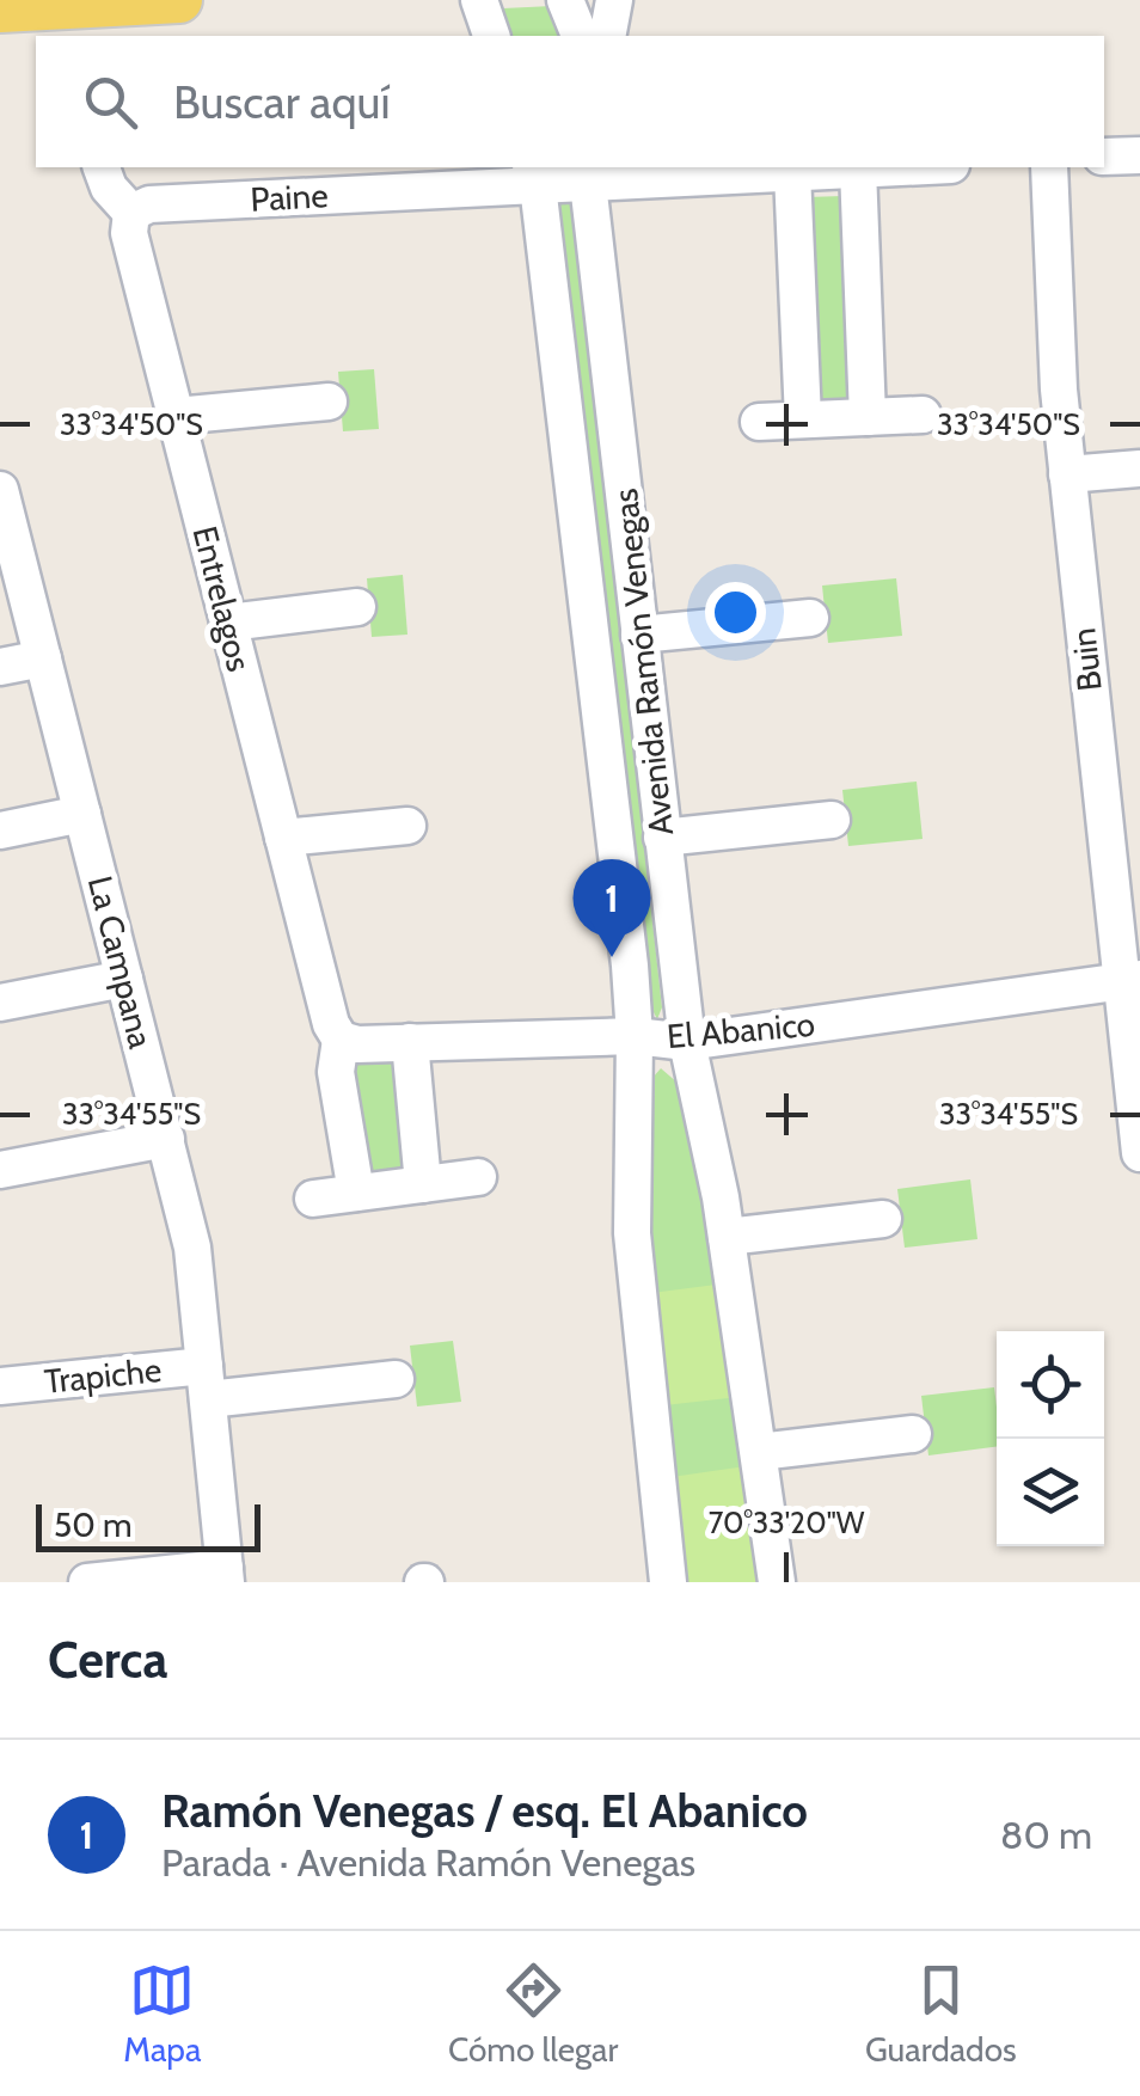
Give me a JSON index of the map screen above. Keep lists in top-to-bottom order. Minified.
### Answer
{"streets":{"street":["Paine","Entrelagos","Buin","Avenida Ramón Venegas","La Campana","El Abanico","Trapiche"]},"crossings":[["Paine","Entrelagos"],["Paine","Avenida Ramón Venegas"],["Entrelagos","El Abanico"],["Buin","El Abanico"],["Avenida Ramón Venegas","El Abanico"],["La Campana","Trapiche"]],"scale_bar":"50 m","page":{"search":"Buscar aquí","pins":"1","scale":"50 m","heading":"Cerca","list":[{"mark":"1","name":"Ramón Venegas / esq. El Abanico","note":"Parada · Avenida Ramón Venegas","value":"80 m"}],"nav":["Mapa","Cómo llegar","Guardados"]},"coordinates":["33°34'50\"S","33°34'55\"S","70°33'20\"W"]}
